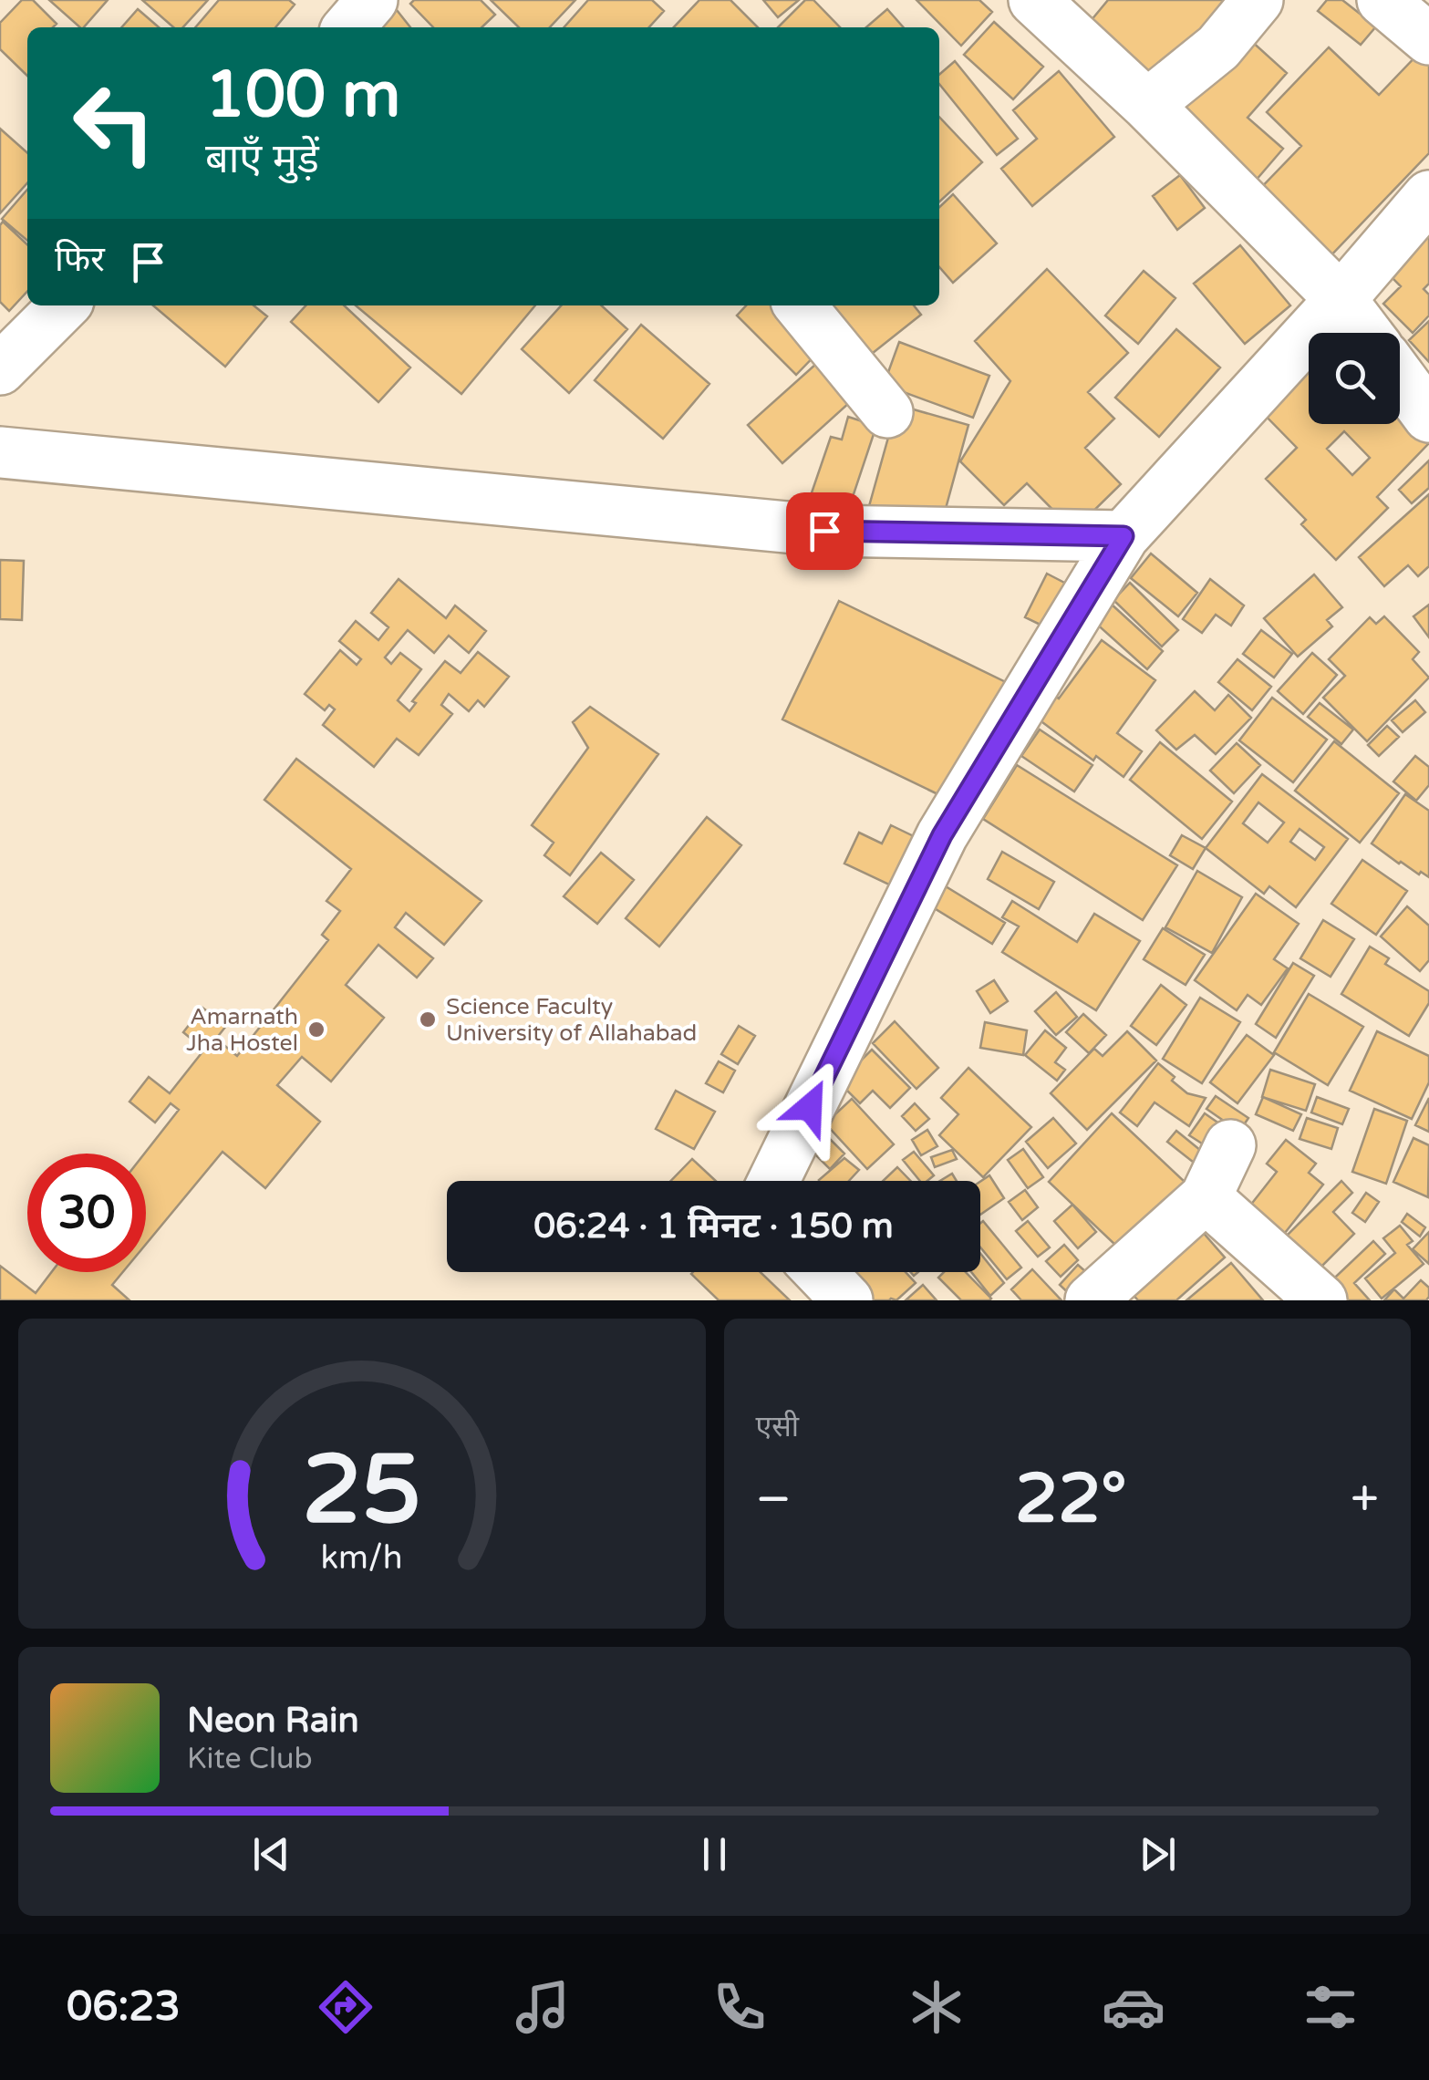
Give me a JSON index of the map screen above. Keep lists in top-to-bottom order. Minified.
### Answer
{"places":["Science Faculty University of Allahabad","Amarnath Jha Hostel"],"page":{"turn":["100 m","बाएँ मुड़ें"],"then":"फिर","limit":"30","trip":"06:24 · 1 मिनट · 150 m","tile":"एसी","heat":["−","22°","+"],"song":["Neon Rain","Kite Club"],"tabs":"06:23","gauge":["25","km/h"]}}
